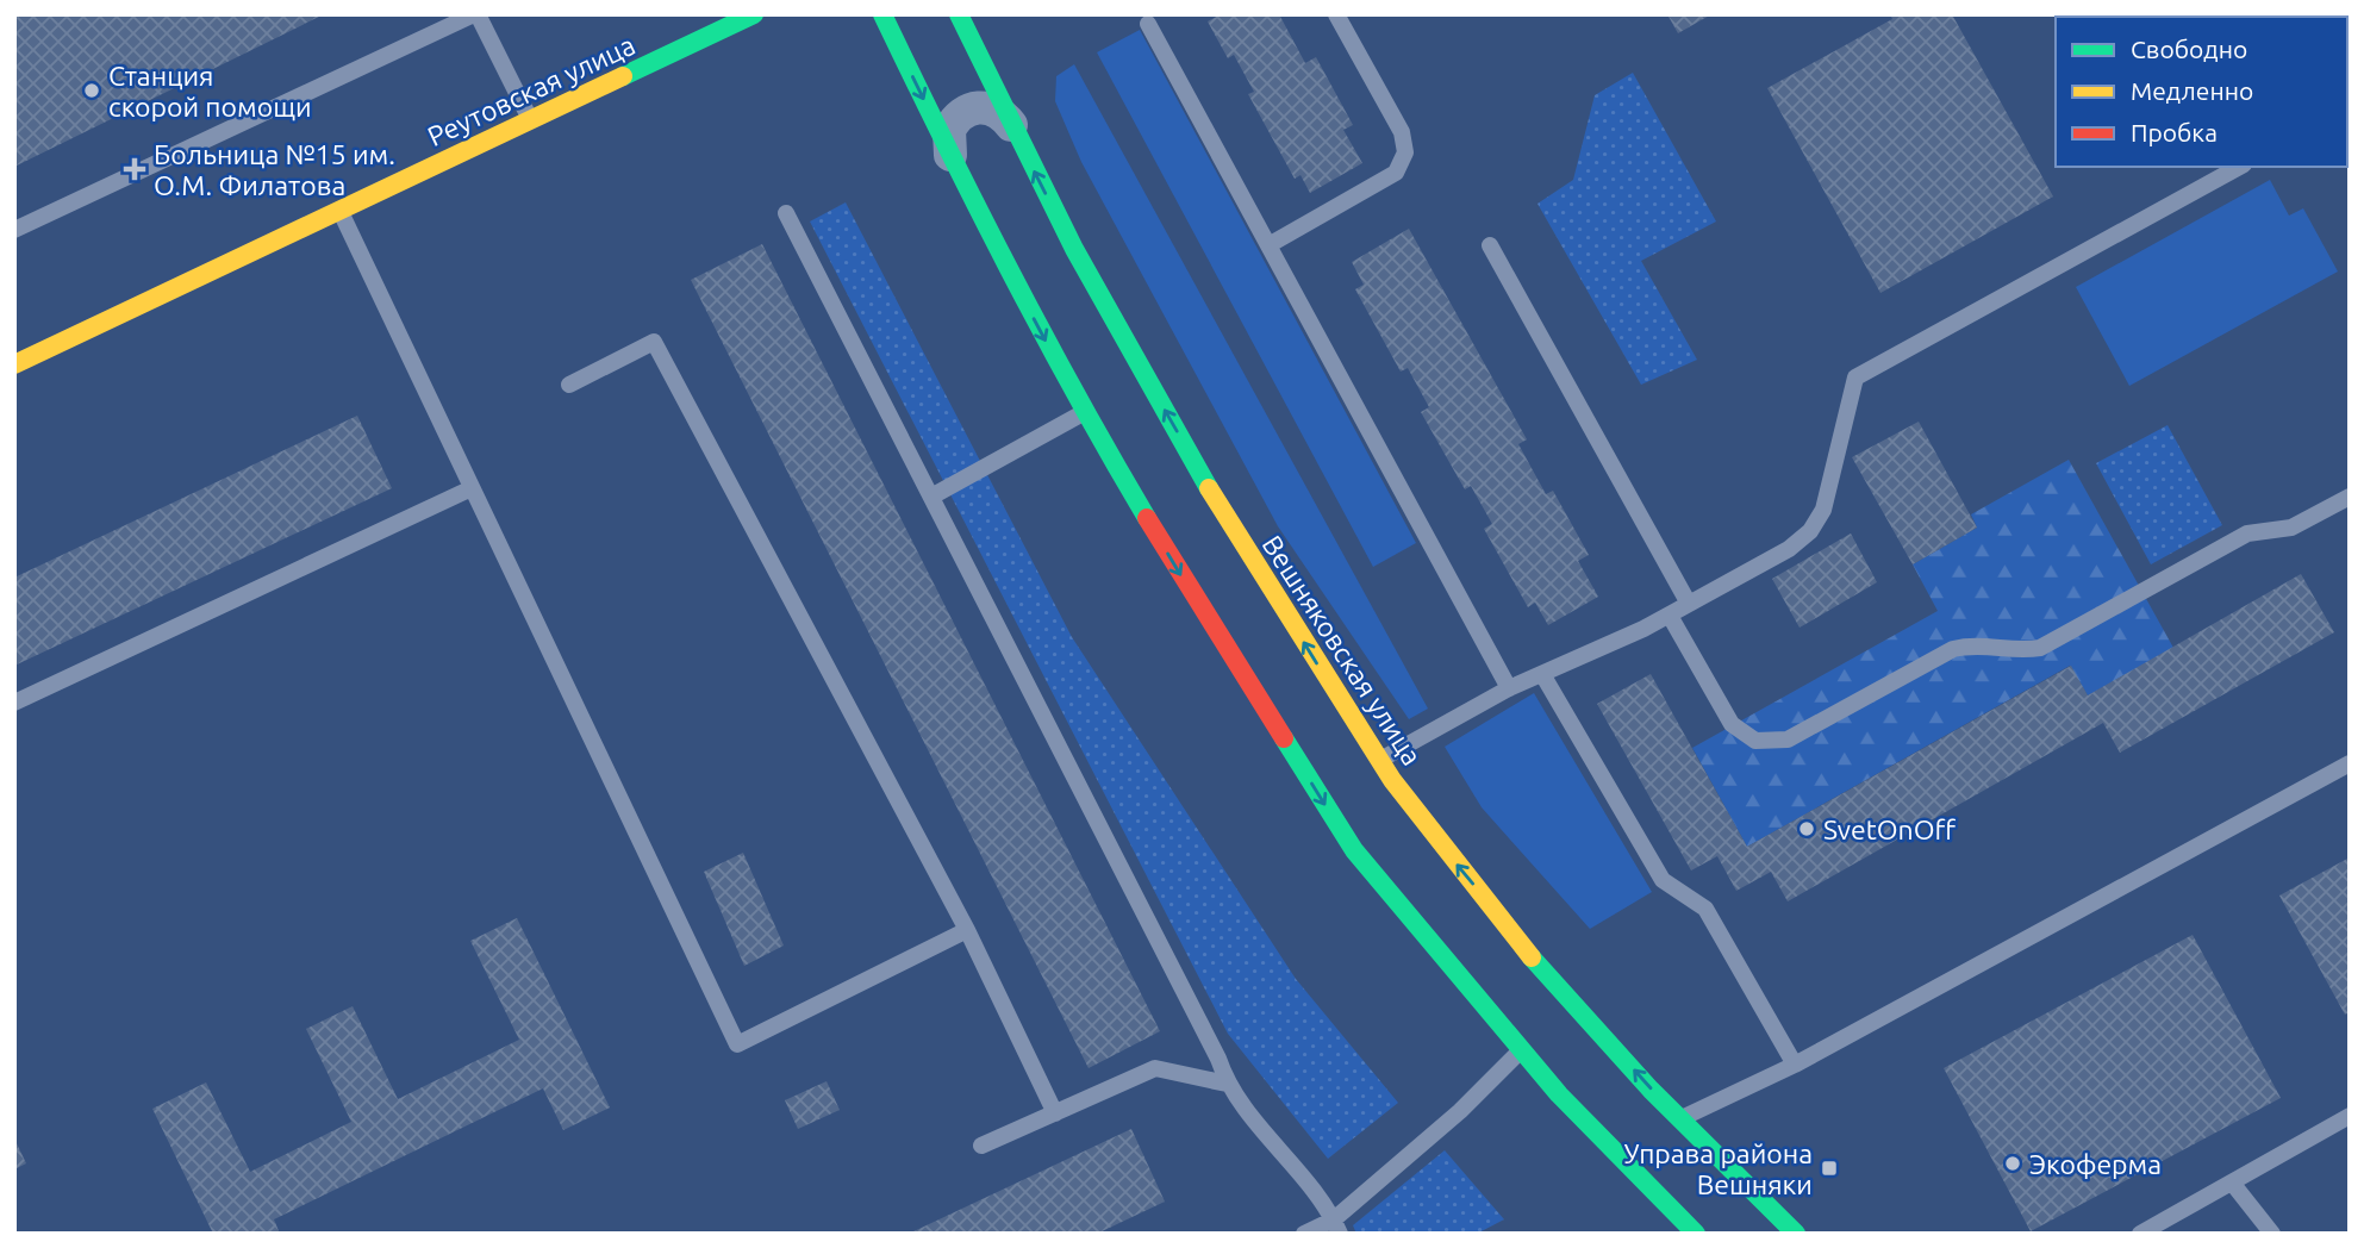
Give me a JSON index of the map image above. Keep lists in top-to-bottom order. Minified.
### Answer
{"streets":{"main road":["Реутовская улица","Вешняковская улица"]},"places":{"other":["Станция скорой помощи","SvetOnOff","Экоферма"],"health":["Больница №15 им. О.М. Филатова"],"transit":["Управа района Вешняки"]},"legend":["Свободно","Медленно","Пробка"]}
